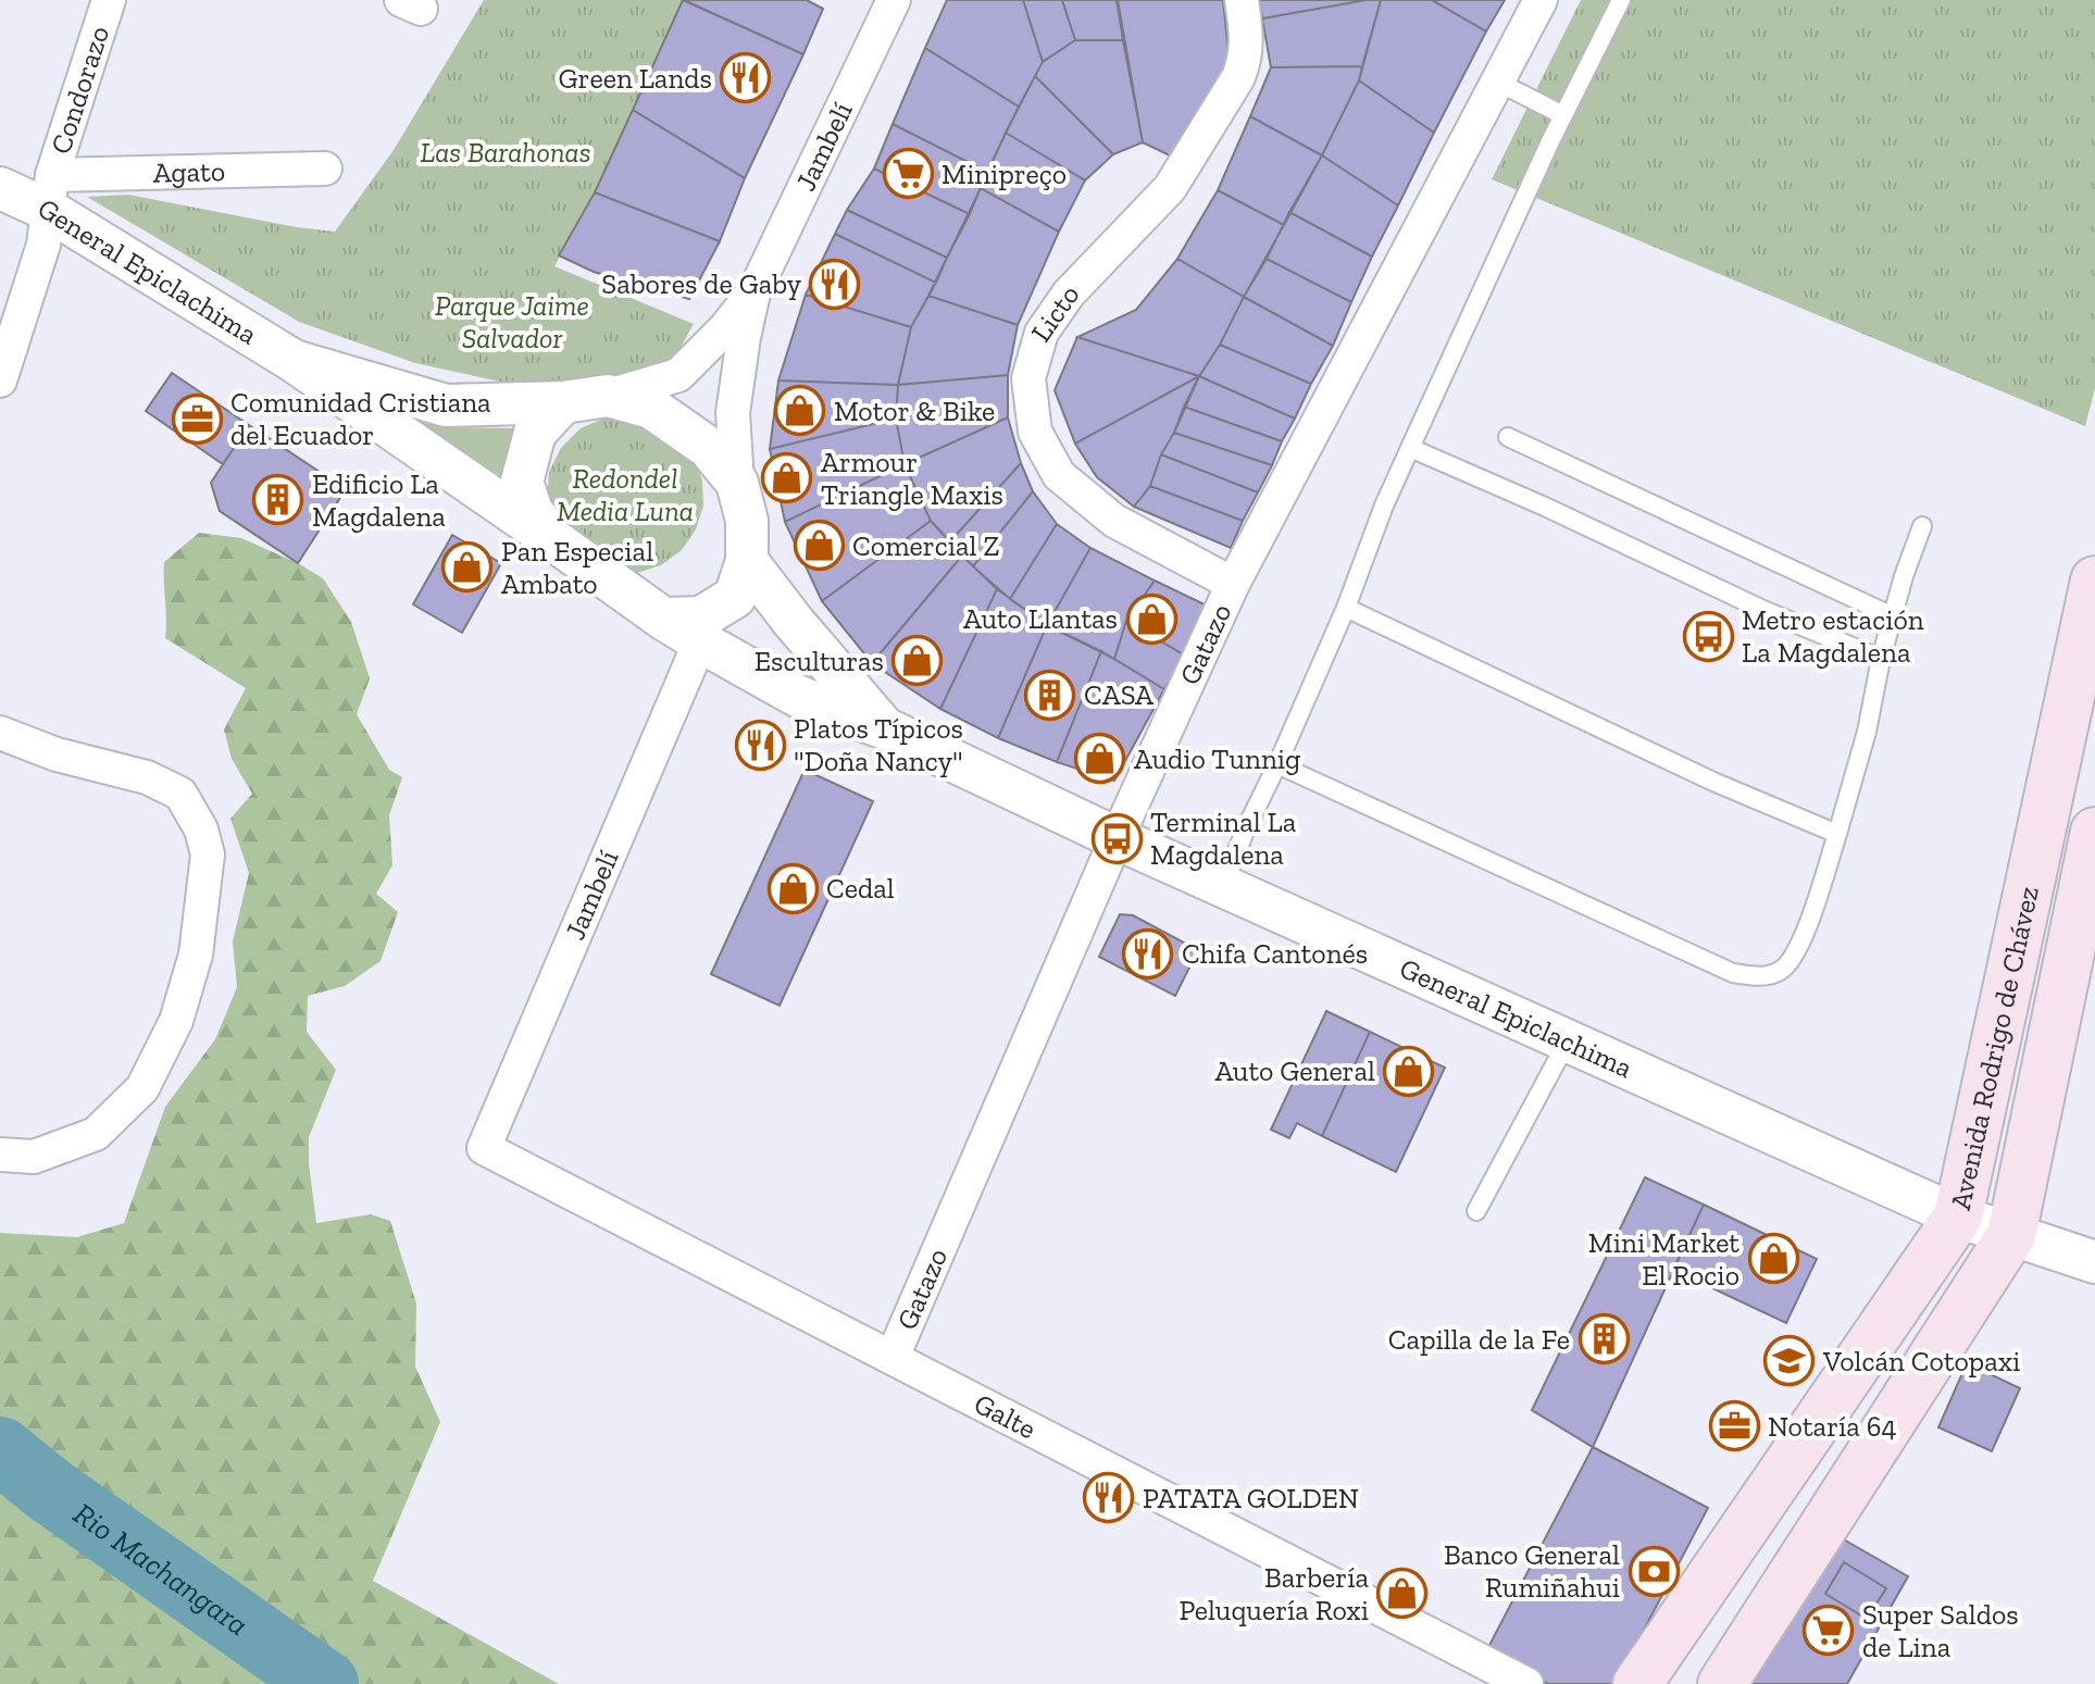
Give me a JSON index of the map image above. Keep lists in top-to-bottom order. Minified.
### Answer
{"streets":{"main road":["Avenida Rodrigo de Chávez"],"street":["Condorazo","Jambelí","Agato","General Epiclachima","Licto","Gatazo","Galte"]},"crossings":[["Condorazo","Agato"],["Condorazo","General Epiclachima"],["Jambelí","General Epiclachima"],["Jambelí","Galte"],["Agato","General Epiclachima"],["General Epiclachima","Gatazo"],["General Epiclachima","Avenida Rodrigo de Chávez"],["Licto","Gatazo"],["Gatazo","Galte"]],"water":["Rio Machangara"],"parks":["Las Barahonas","Parque Jaime Salvador","Redondel Media Luna"],"places":{"restaurant":["Green Lands","Sabores de Gaby","Platos Típicos \"Doña Nancy\"","Chifa Cantonés","PATATA GOLDEN"],"supermarket":["Minipreço","Super Saldos de Lina"],"shop":["Motor & Bike","Armour Triangle Maxis","Comercial Z","Pan Especial Ambato","Auto Llantas","Esculturas","Audio Tunnig","Cedal","Auto General","Mini Market El Rocio","Barbería Peluquería Roxi"],"office":["Comunidad Cristiana del Ecuador","Notaría 64"],"building":["Edificio La Magdalena","CASA","Capilla de la Fe"],"bus stop":["Metro estación La Magdalena","Terminal La Magdalena"],"school or university":["Volcán Cotopaxi"],"bank":["Banco General Rumiñahui"]}}
